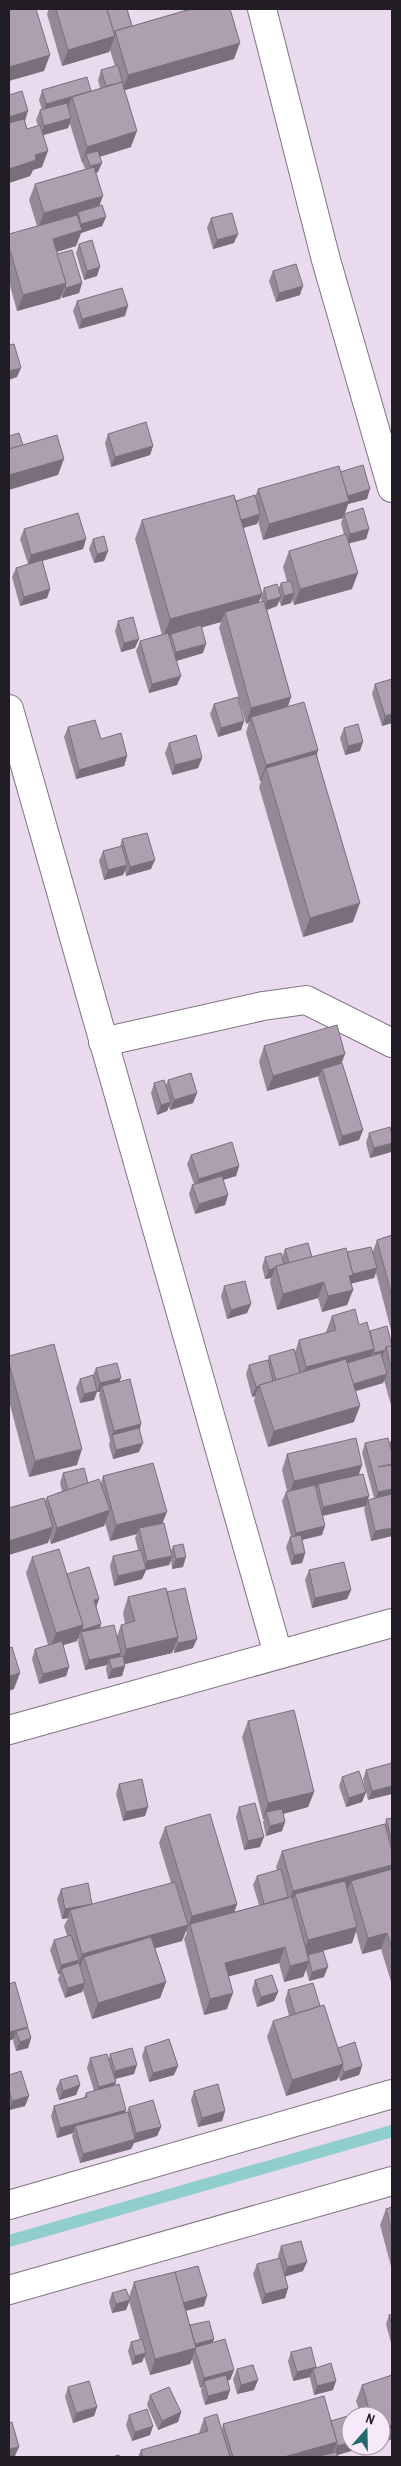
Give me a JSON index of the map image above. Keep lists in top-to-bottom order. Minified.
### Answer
{"north":"top"}
